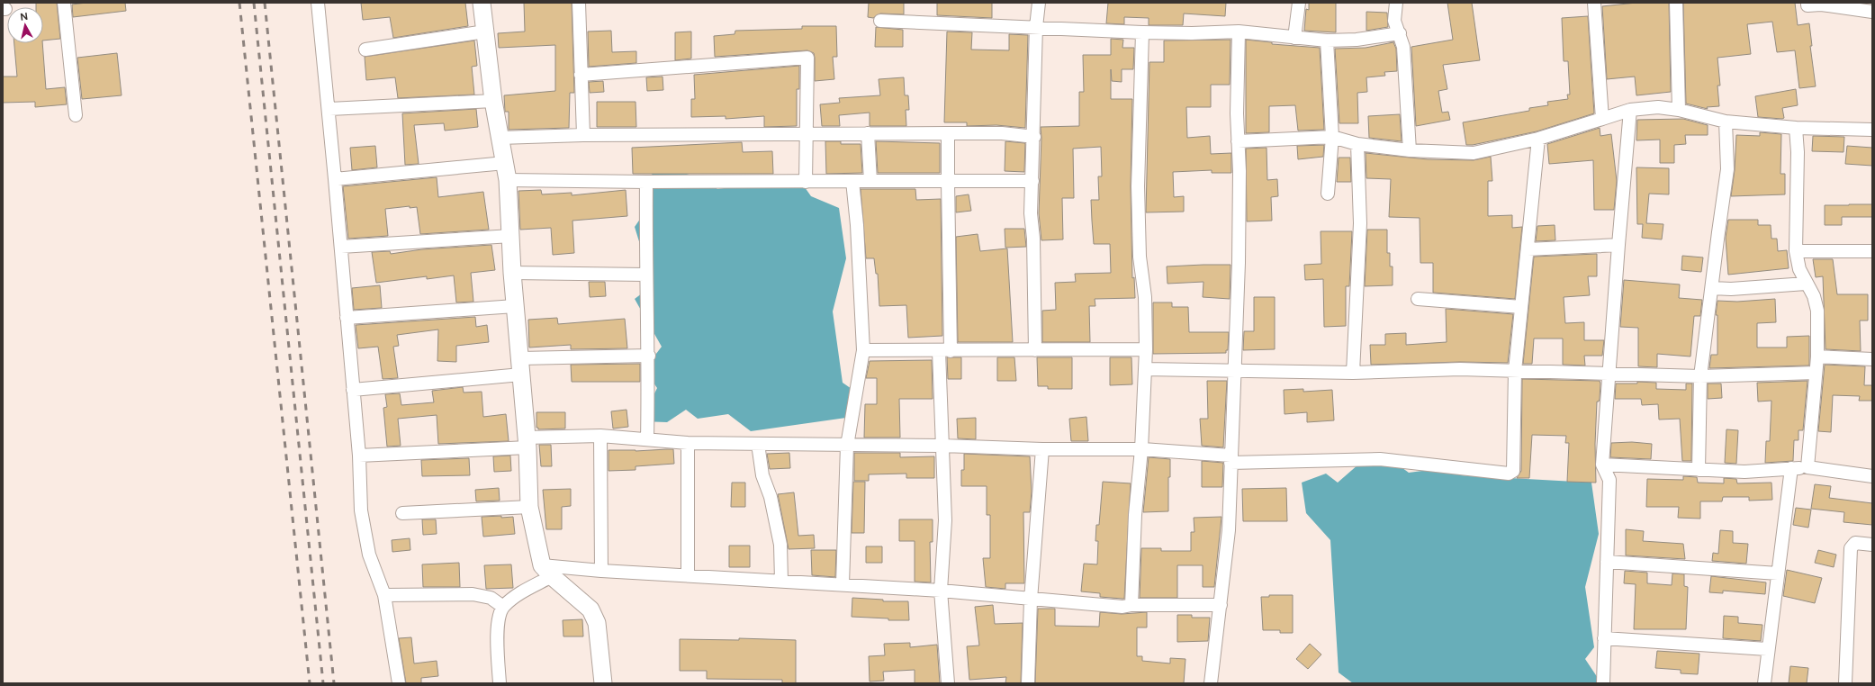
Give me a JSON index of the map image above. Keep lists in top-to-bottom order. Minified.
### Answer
{"north":"top"}
